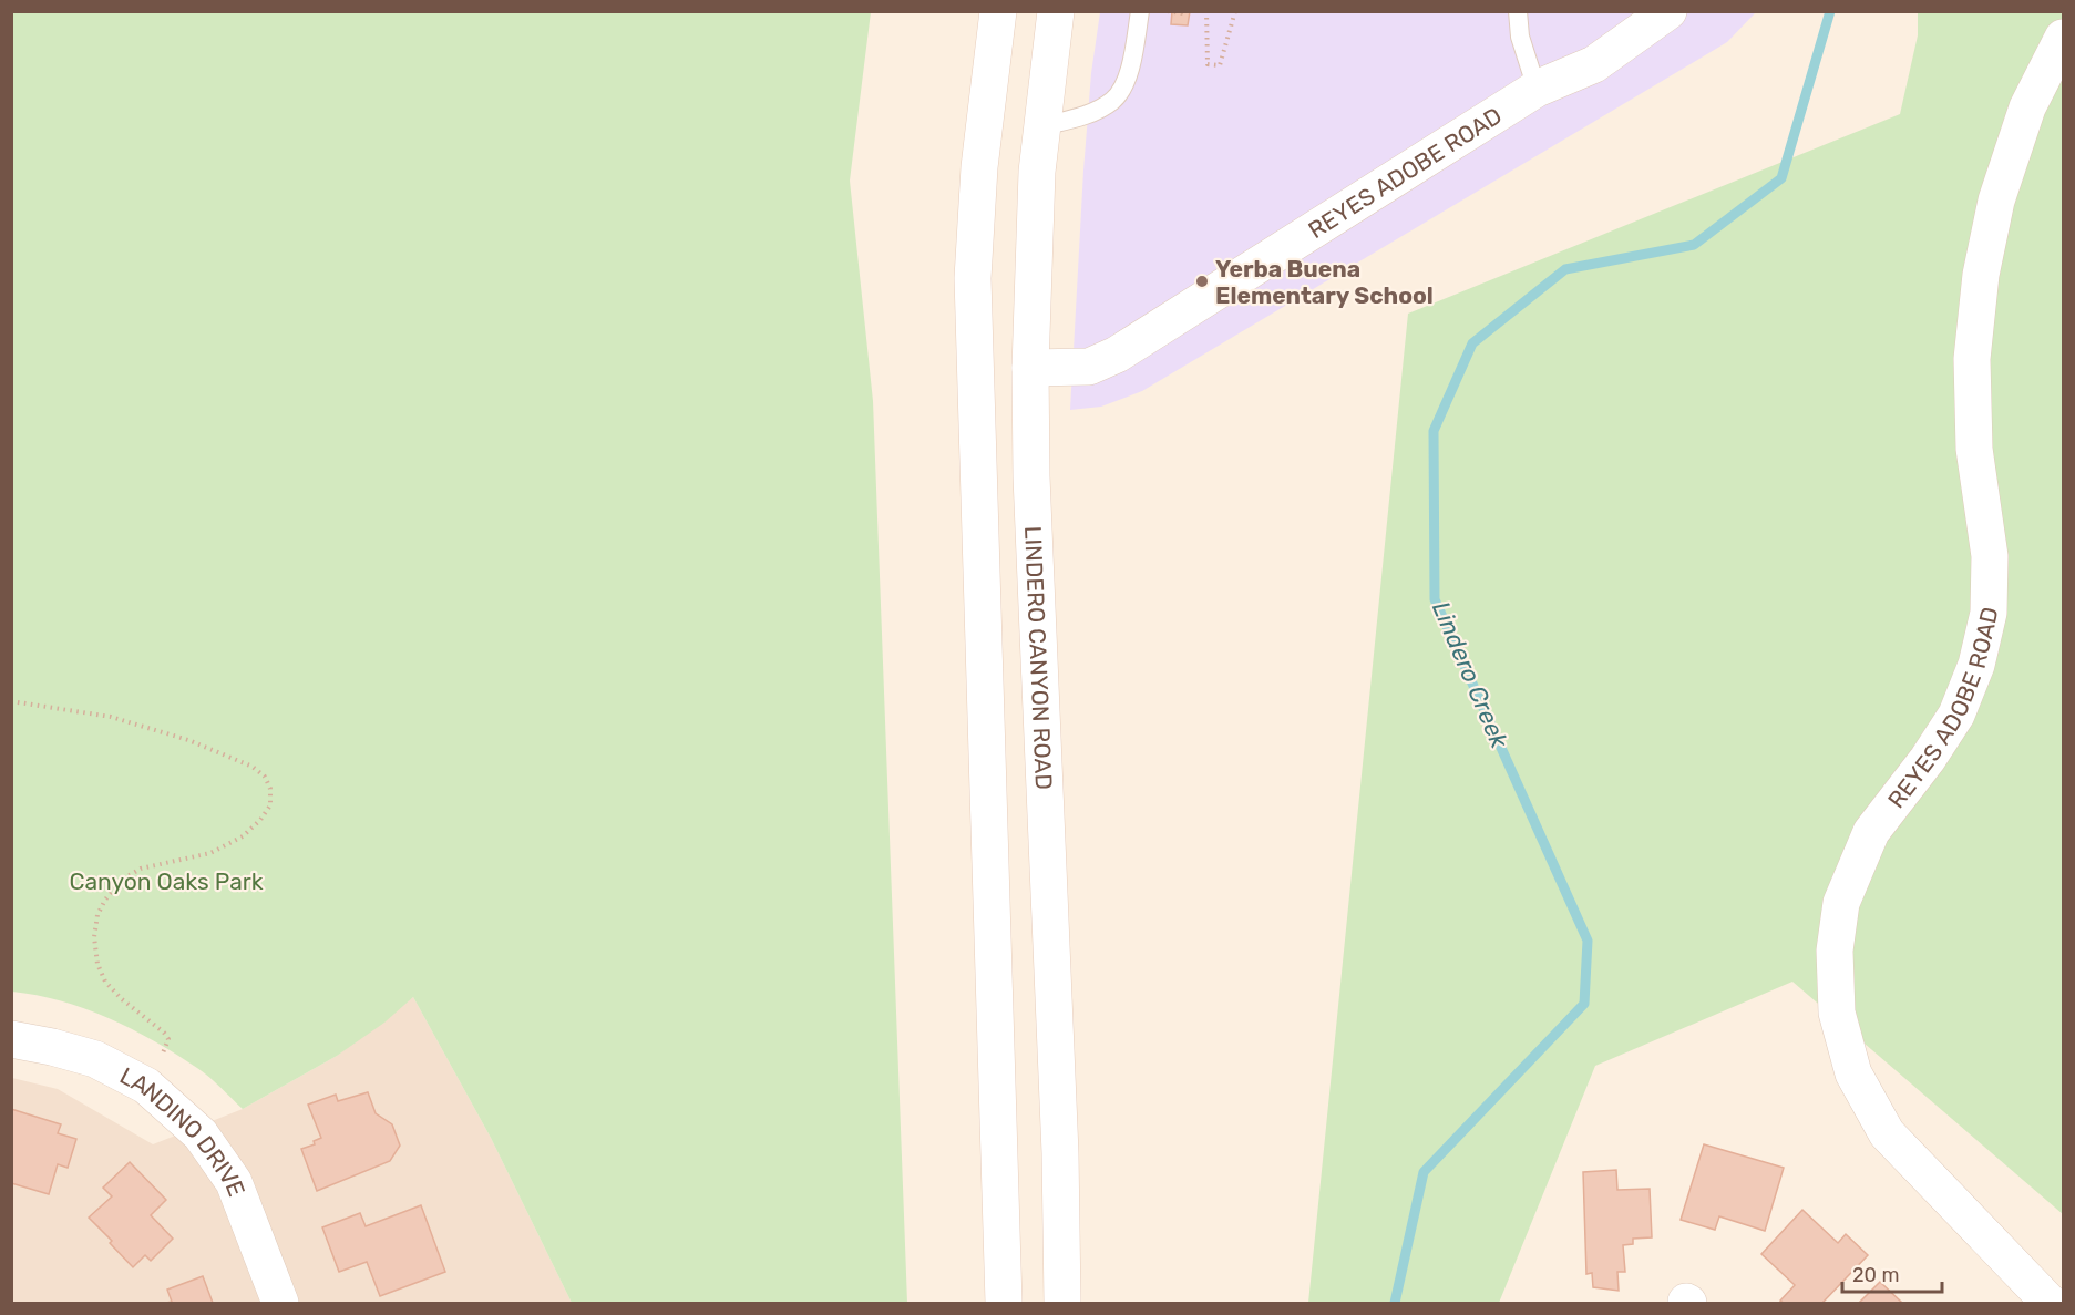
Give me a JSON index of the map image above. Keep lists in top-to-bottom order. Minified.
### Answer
{"streets":{"main road":["REYES ADOBE ROAD","LINDERO CANYON ROAD","LANDINO DRIVE"]},"crossings":[["REYES ADOBE ROAD","LINDERO CANYON ROAD"]],"water":["Lindero Creek"],"parks":["Canyon Oaks Park"],"places":["Yerba Buena Elementary School"],"scale_bar":"20 m"}
